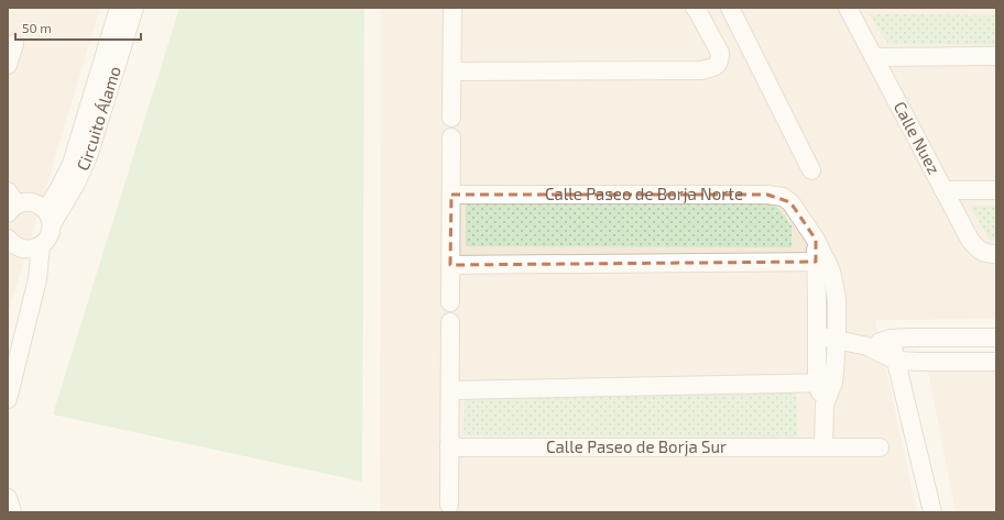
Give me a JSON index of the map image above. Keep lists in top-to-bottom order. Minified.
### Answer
{"streets":{"street":["Circuito Álamo","Calle Nuez","Calle Paseo de Borja Norte","Calle Paseo de Borja Sur"]},"scale_bar":"50 m"}
